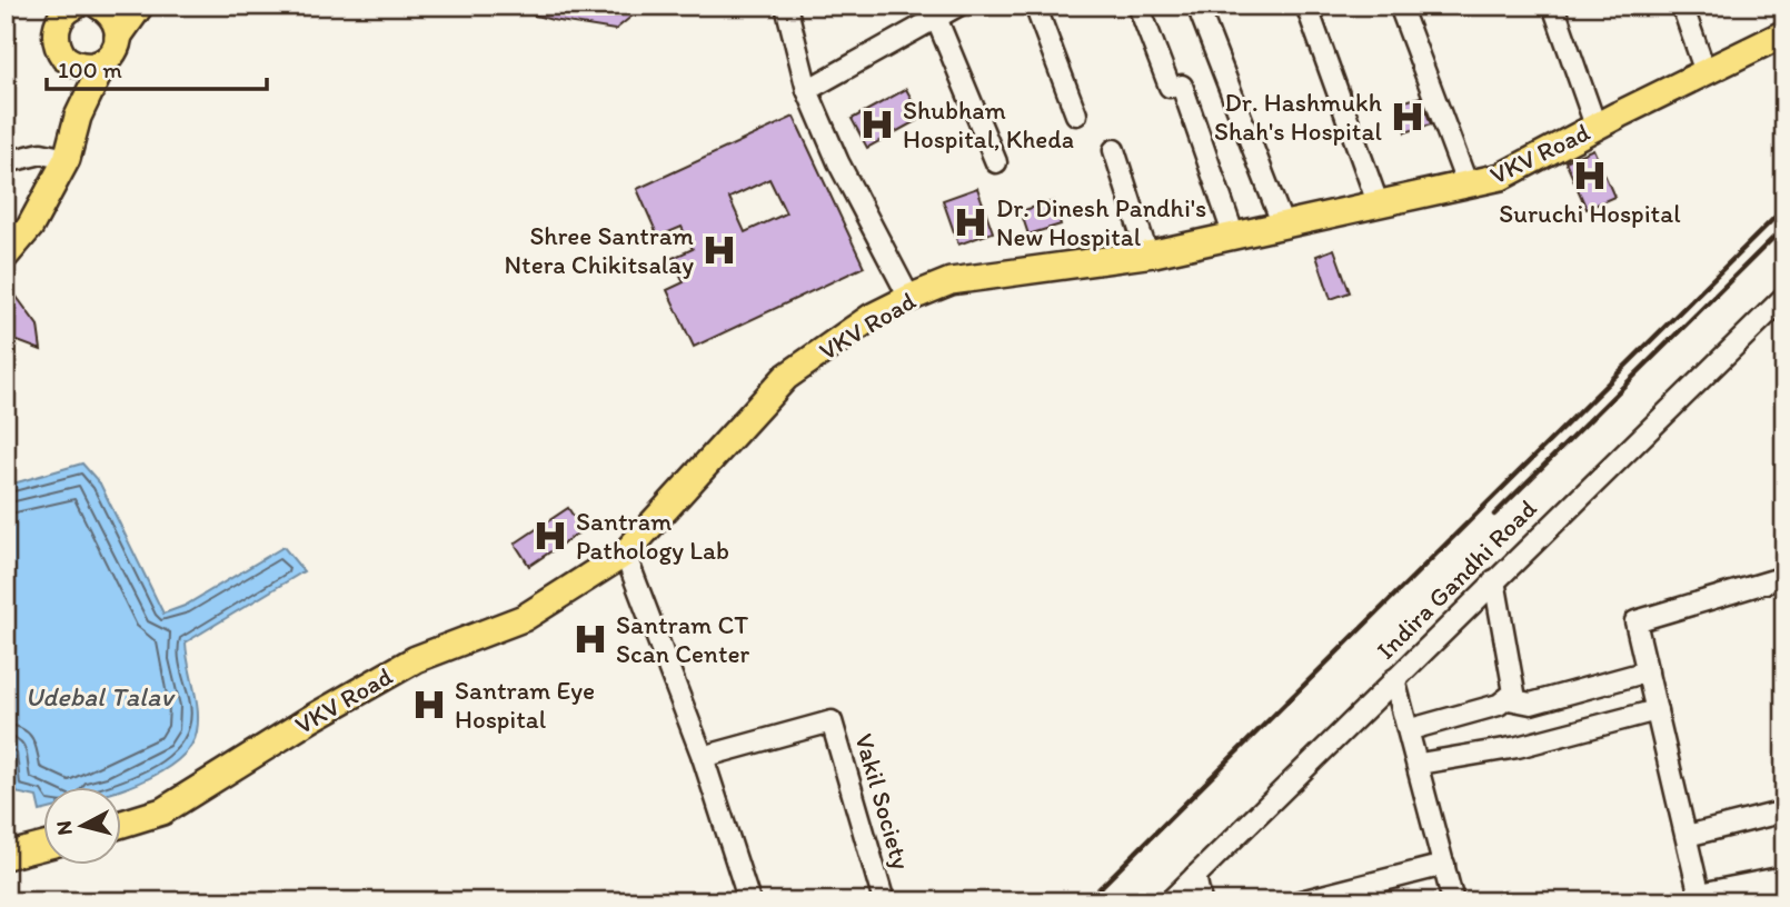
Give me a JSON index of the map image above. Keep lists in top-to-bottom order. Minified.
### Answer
{"streets":{"main road":["VKV Road"],"street":["Indira Gandhi Road","Vakil Society"]},"water":["Udebal Talav"],"places":{"hospital":["Dr. Hashmukh Shah's Hospital","Shubham Hospital, Kheda","Suruchi Hospital","Dr. Dinesh Pandhi's New Hospital","Shree Santram Ntera Chikitsalay","Santram Pathology Lab","Santram CT Scan Center","Santram Eye Hospital"]},"scale_bar":"100 m","north":"left"}
